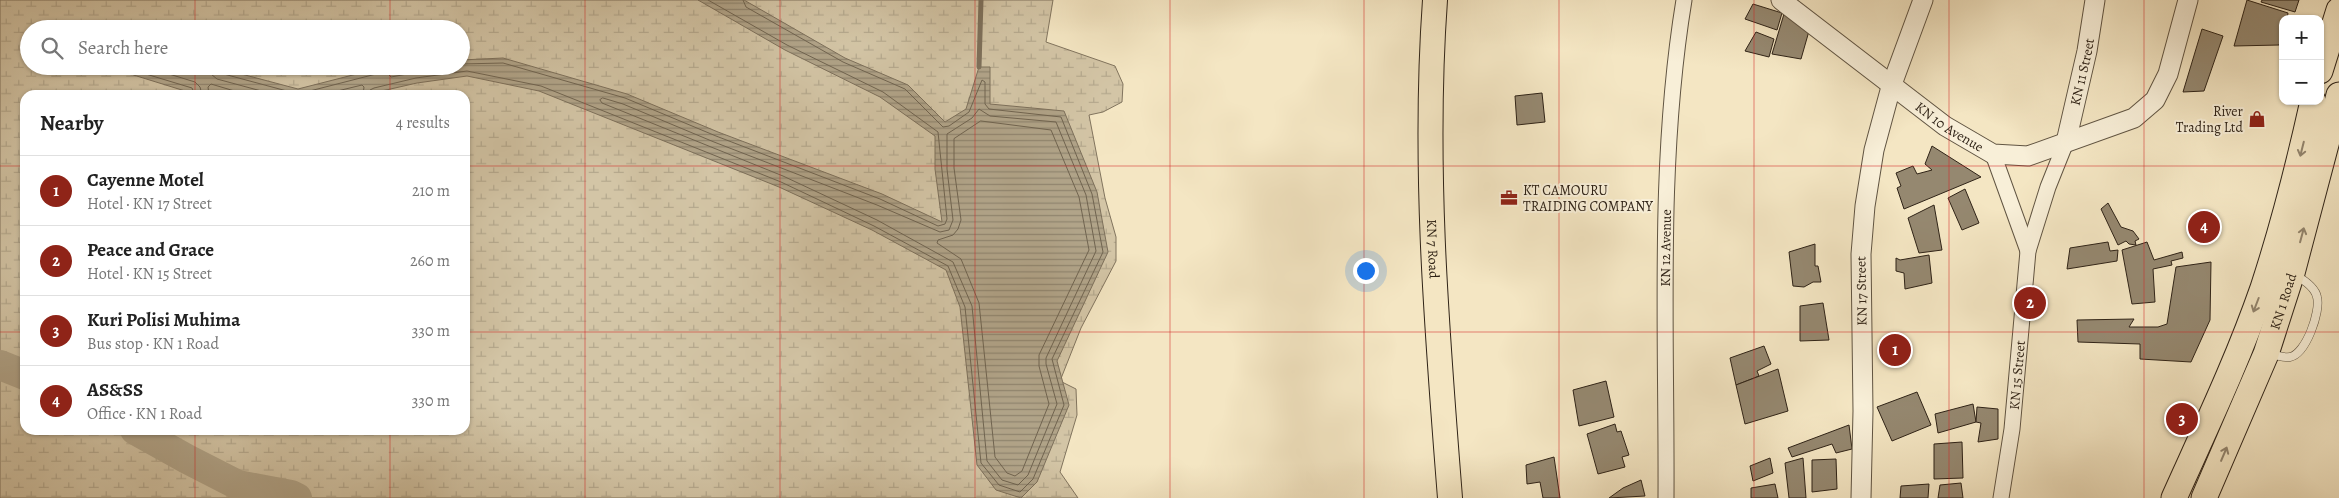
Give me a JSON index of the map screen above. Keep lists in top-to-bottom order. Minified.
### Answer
{"streets":{"highway":["KN 1 Road"],"main road":["KN 7 Road"],"street":["KN 11 Street","KN 10 Avenue","KN 12 Avenue","KN 17 Street","KN 15 Street"]},"crossings":[["KN 11 Street","KN 10 Avenue"],["KN 11 Street","KN 15 Street"],["KN 10 Avenue","KN 17 Street"],["KN 10 Avenue","KN 15 Street"]],"places":{"shop":["River Trading Ltd"],"office":["KT CAMOURU TRAIDING COMPANY"]},"page":{"map_buttons":["+","−"],"search":"Search here","heading":["Nearby","4 results"],"list":[{"mark":"1","name":"Cayenne Motel","note":"Hotel · KN 17 Street","value":"210 m"},{"mark":"2","name":"Peace and Grace","note":"Hotel · KN 15 Street","value":"260 m"},{"mark":"3","name":"Kuri Polisi Muhima","note":"Bus stop · KN 1 Road","value":"330 m"},{"mark":"4","name":"AS&SS","note":"Office · KN 1 Road","value":"330 m"}],"pins":["4","2","1","3"]}}
